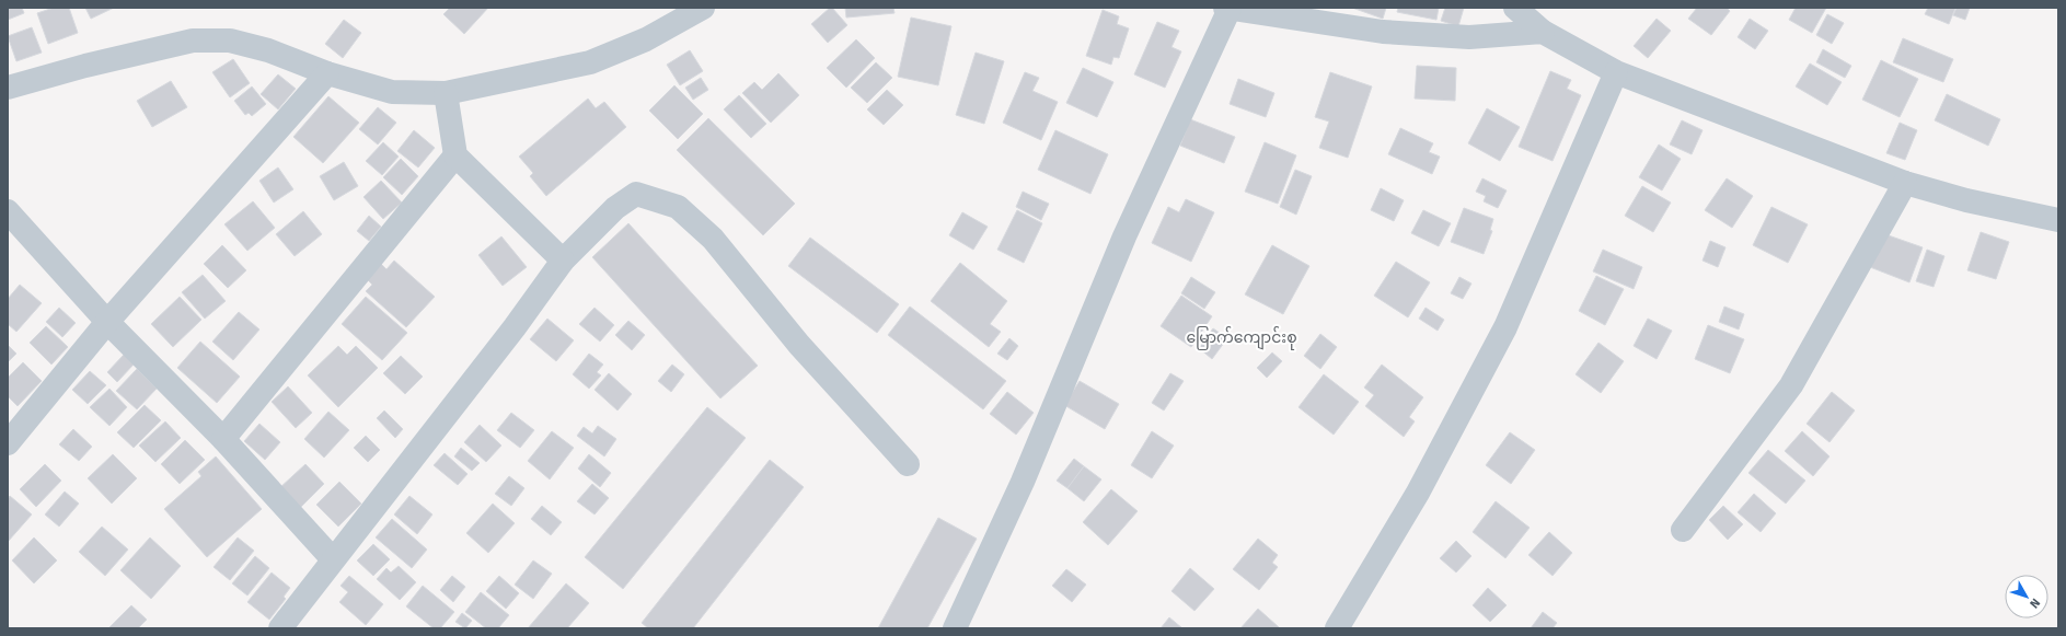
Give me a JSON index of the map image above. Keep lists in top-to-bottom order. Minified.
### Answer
{"districts":["မြောက်ကျောင်းစု"],"north":"bottom right"}
